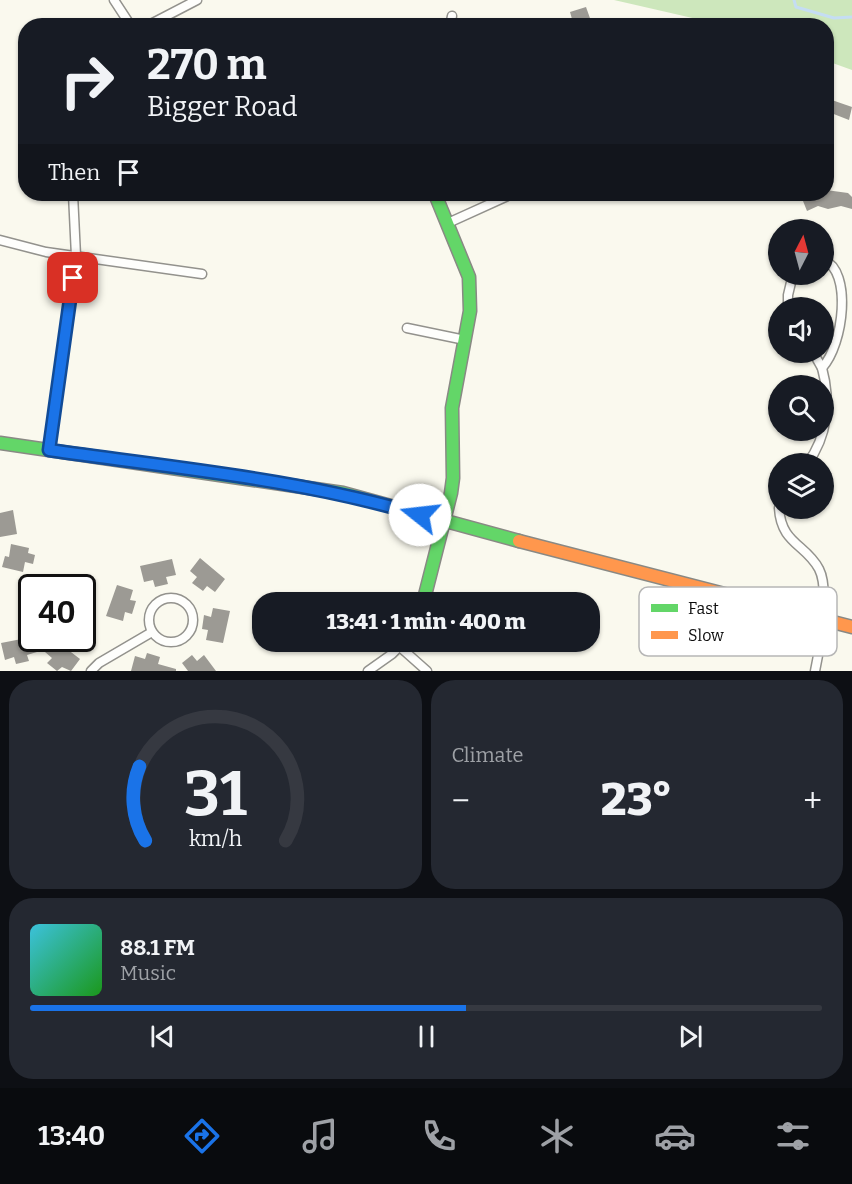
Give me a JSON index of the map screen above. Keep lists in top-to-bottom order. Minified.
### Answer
{"legend":["Fast","Slow"],"north":"top","page":{"turn":["270 m","Bigger Road"],"then":"Then","limit":"40","trip":"13:41 · 1 min · 400 m","tile":"Climate","heat":["−","23°","+"],"song":["88.1 FM","Music"],"tabs":"13:40","gauge":["31","km/h"]}}
